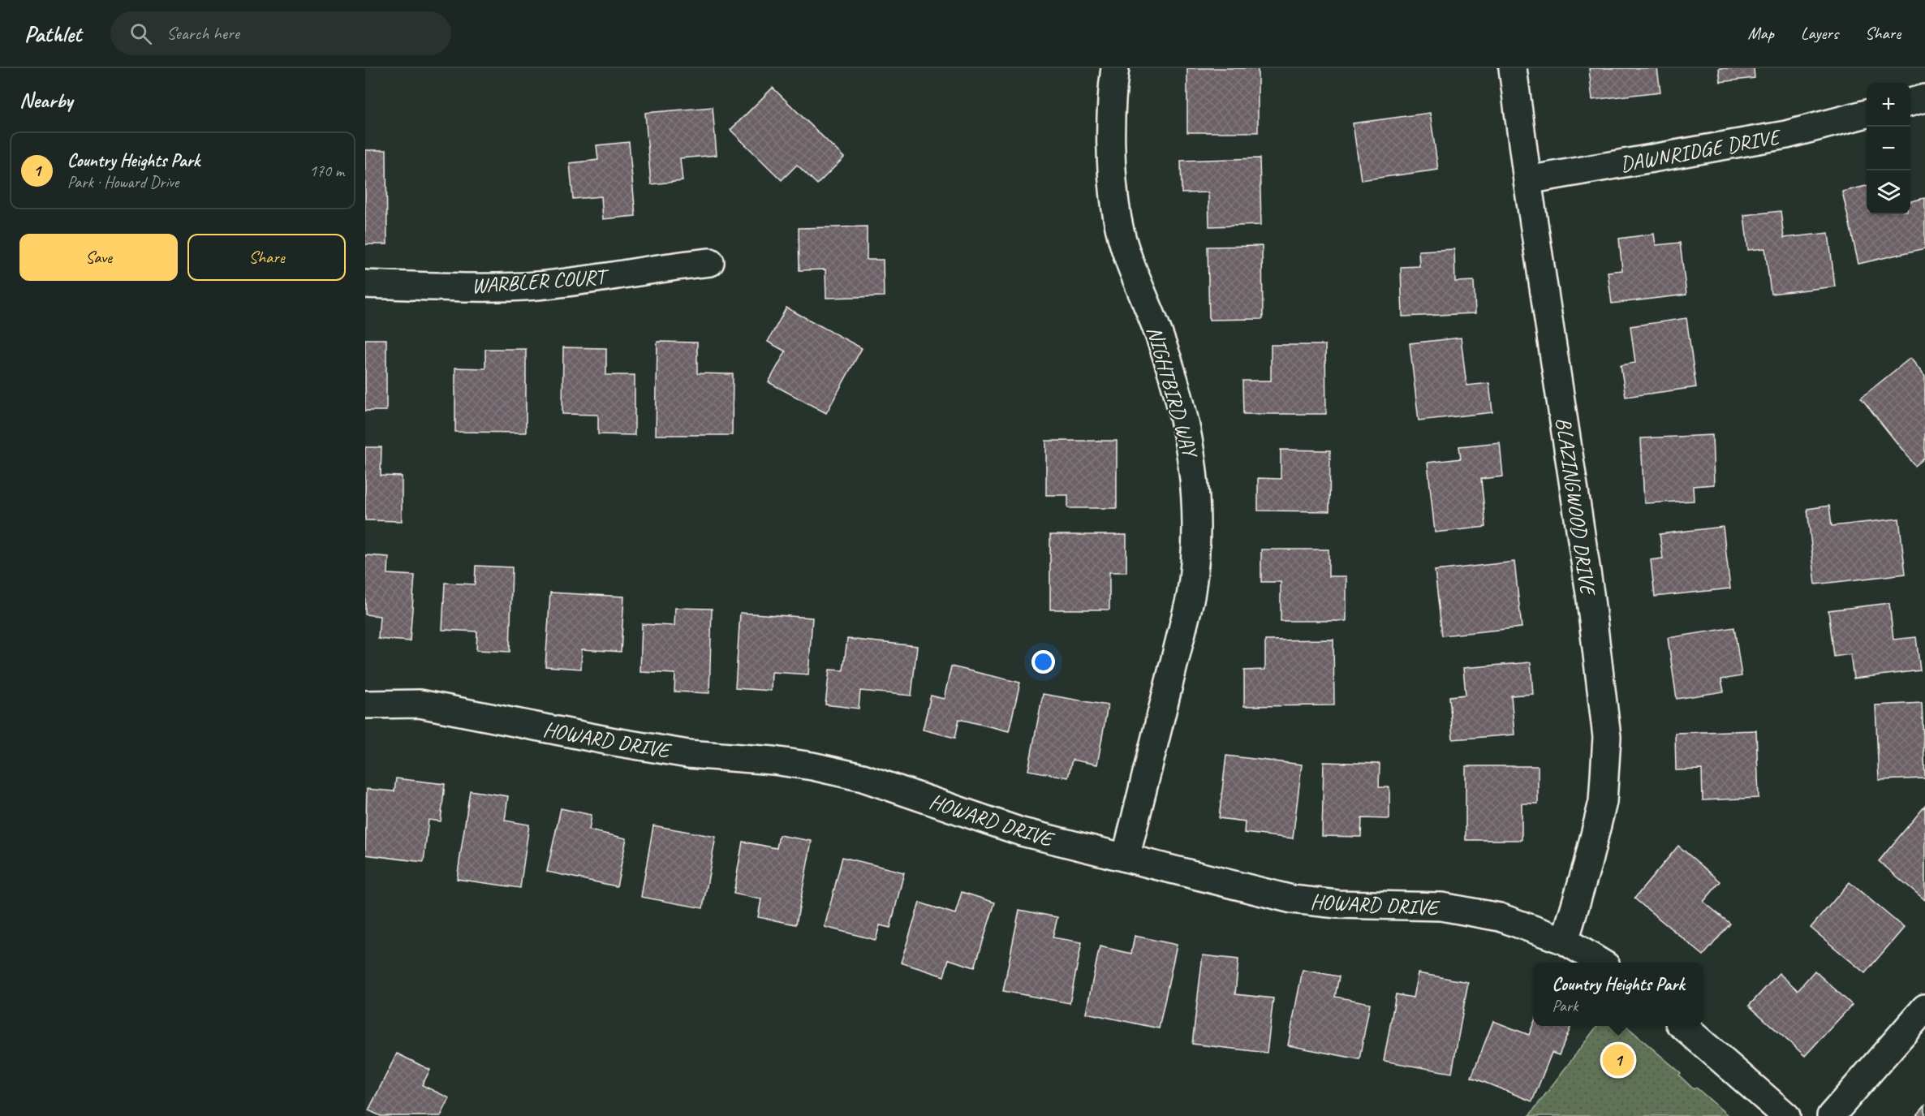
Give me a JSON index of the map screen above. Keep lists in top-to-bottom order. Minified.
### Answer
{"streets":{"street":["DAWNRIDGE DRIVE","WARBLER COURT","NIGHTBIRD WAY","BLAZINGWOOD DRIVE","HOWARD DRIVE"]},"crossings":[["DAWNRIDGE DRIVE","BLAZINGWOOD DRIVE"],["NIGHTBIRD WAY","HOWARD DRIVE"],["BLAZINGWOOD DRIVE","HOWARD DRIVE"]],"page":{"header":"Pathlet","search":"Search here","nav":["Map","Layers","Share"],"heading":"Nearby","map_buttons":["+","−"],"list":[{"mark":"1","name":"Country Heights Park","note":"Park · Howard Drive","value":"170 m"}],"buttons":["Save","Share"],"popup":["Country Heights Park","Park"],"pins":"1"}}
